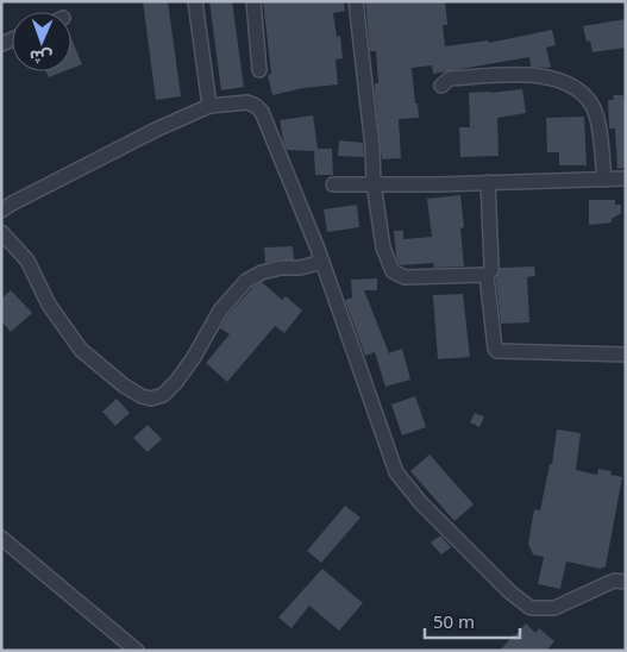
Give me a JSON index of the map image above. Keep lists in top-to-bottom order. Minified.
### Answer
{"scale_bar":"50 m","north":"bottom"}
